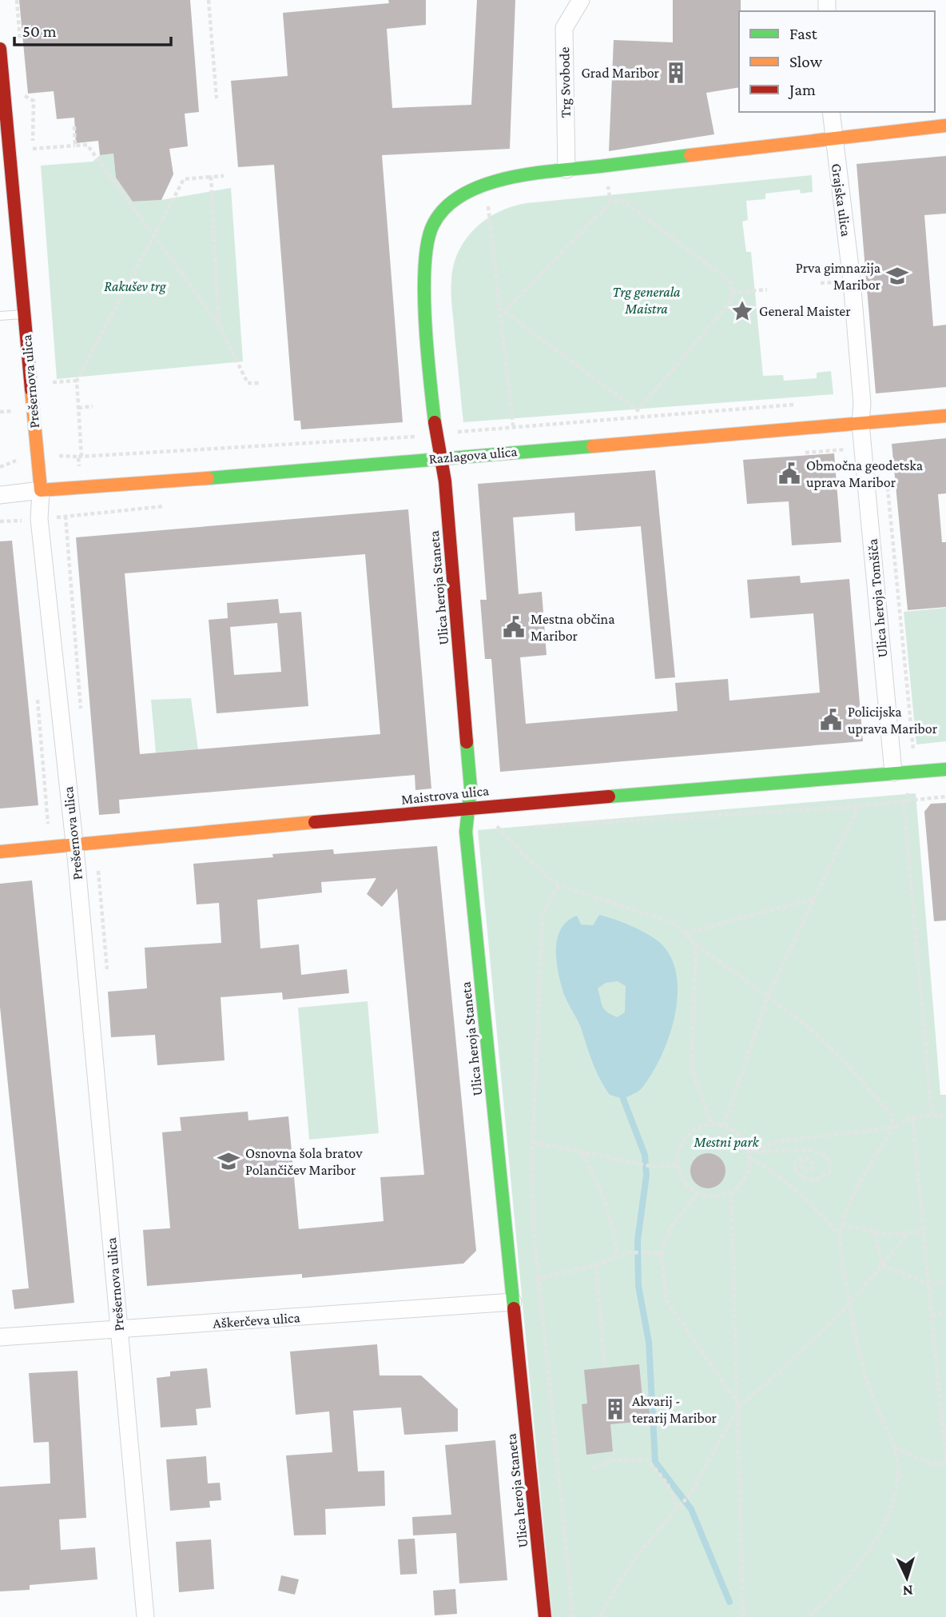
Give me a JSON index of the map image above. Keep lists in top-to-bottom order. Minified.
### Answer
{"streets":{"street":["Trg Svobode","Grajska ulica","Prešernova ulica","Razlagova ulica","Ulica heroja Staneta","Ulica heroja Tomšiča","Maistrova ulica","Aškerčeva ulica"]},"crossings":[["Grajska ulica","Razlagova ulica"],["Grajska ulica","Ulica heroja Tomšiča"],["Prešernova ulica","Razlagova ulica"],["Prešernova ulica","Maistrova ulica"],["Prešernova ulica","Aškerčeva ulica"],["Razlagova ulica","Ulica heroja Staneta"],["Razlagova ulica","Ulica heroja Tomšiča"],["Ulica heroja Staneta","Maistrova ulica"],["Ulica heroja Staneta","Aškerčeva ulica"],["Ulica heroja Tomšiča","Maistrova ulica"]],"parks":["Rakušev trg","Trg generala Maistra","Mestni park"],"places":{"building":["Grad Maribor","Akvarij - terarij Maribor"],"school or university":["Prva gimnazija Maribor","Osnovna šola bratov Polančičev Maribor"],"place":["General Maister"],"public building":["Območna geodetska uprava Maribor","Mestna občina Maribor","Policijska uprava Maribor"]},"legend":["Fast","Slow","Jam"],"scale_bar":"50 m","north":"bottom"}
